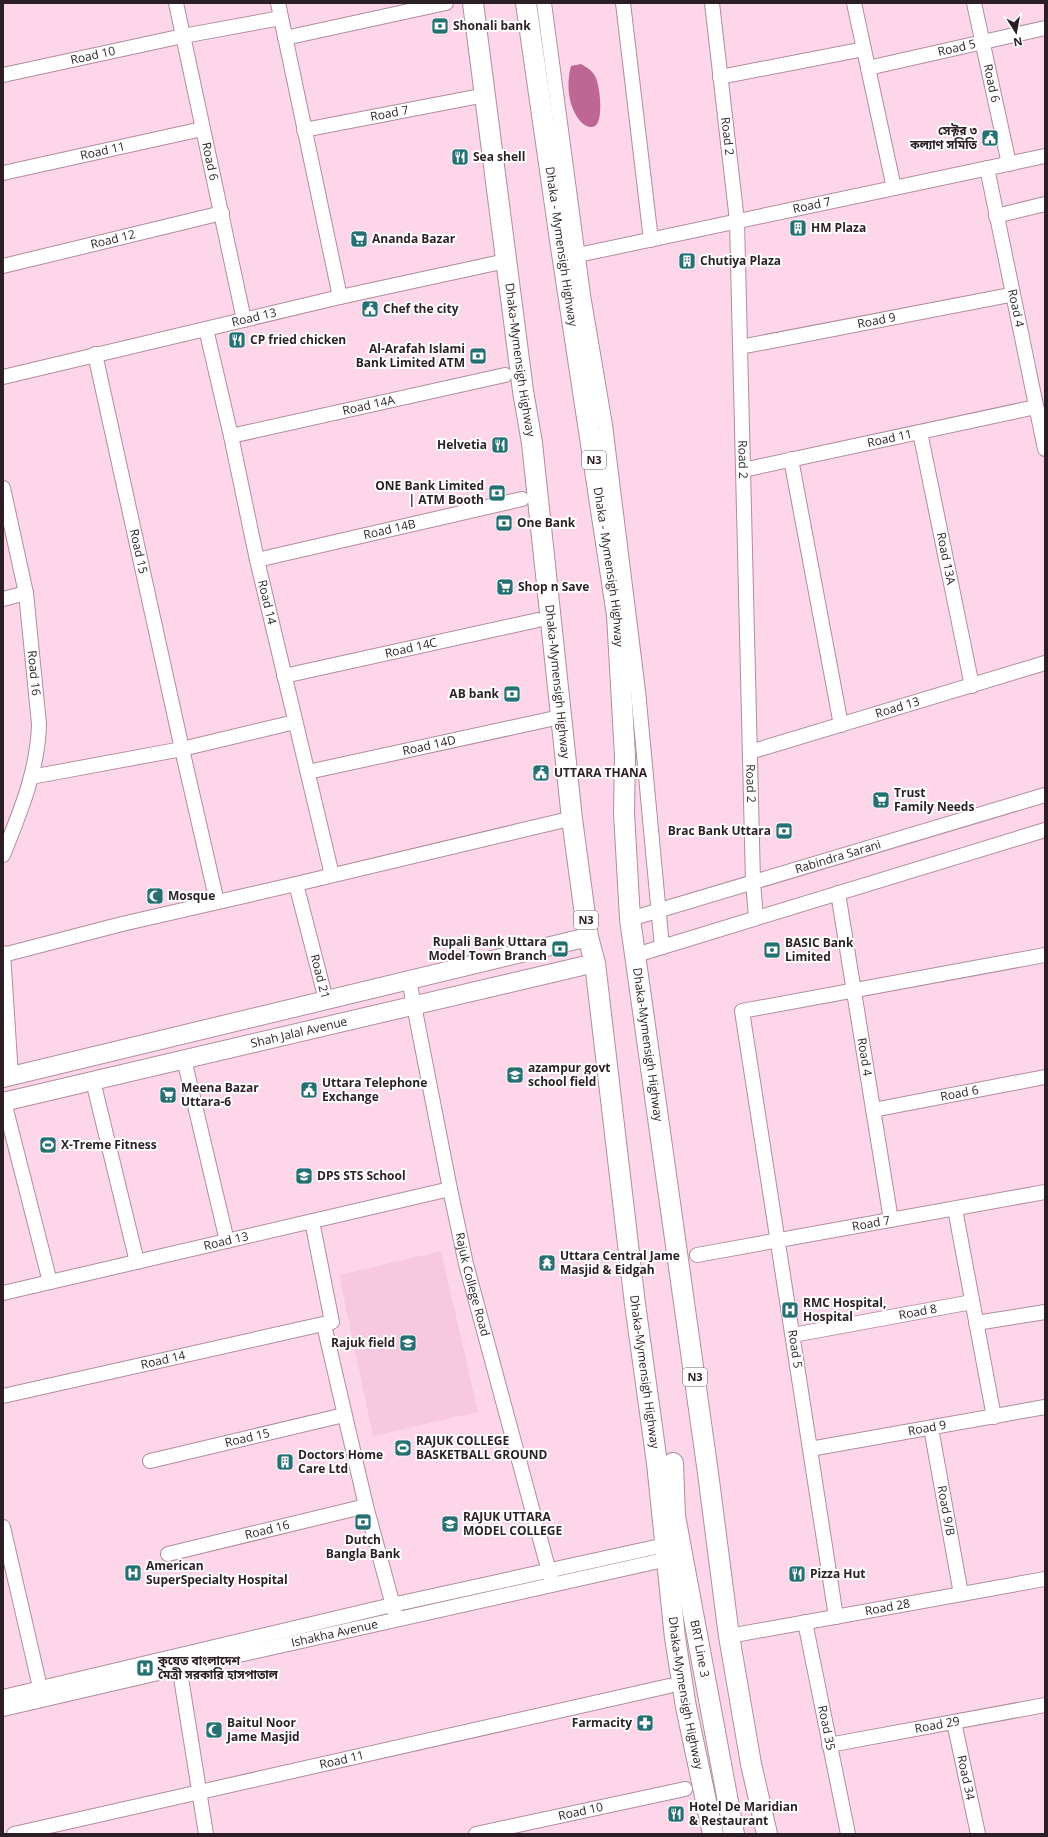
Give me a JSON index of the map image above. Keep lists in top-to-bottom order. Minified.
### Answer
{"streets":{"highway":["Dhaka - Mymensigh Highway","Dhaka-Mymensigh Highway","N3","BRT Line 3"],"main road":["Shah Jalal Avenue"],"street":["Road 5","Road 10","Road 6","Road 7","Road 2","Road 11","Road 12","Road 4","Road 13","Road 9","Road 14A","Road 14B","Road 15","Road 13A","Road 14","Road 14C","Road 16","Road 14D","Rabindra Sarani","Road 21","Rajuk College Road","Road 8","Road 9/B","Road 28","Ishakha Avenue","Road 29","Road 35","Road 34"]},"crossings":[["Road 5","Road 6"],["Road 5","Road 7"],["Road 5","Road 4"],["Road 5","Road 9"],["Road 5","Road 8"],["Road 5","Road 28"],["Road 10","Road 6"],["Road 6","Road 7"],["Road 6","Road 11"],["Road 6","Road 12"],["Road 6","Road 4"],["Road 6","Road 13"],["Road 7","Road 2"],["Road 7","Road 4"],["Road 2","Road 11"],["Road 2","Road 13"],["Road 2","Road 9"],["Road 2","Rabindra Sarani"],["Road 11","Road 4"],["Road 11","Road 13A"],["Dhaka - Mymensigh Highway","Dhaka-Mymensigh Highway"],["Dhaka - Mymensigh Highway","Rabindra Sarani"],["Road 4","Road 9"],["Road 13","Dhaka-Mymensigh Highway"],["Road 13","Road 15"],["Road 13","Road 13A"],["Road 13","Road 14"],["Road 13","Rajuk College Road"],["Road 9","Road 9/B"],["Dhaka-Mymensigh Highway","Rabindra Sarani"],["Dhaka-Mymensigh Highway","Shah Jalal Avenue"],["Dhaka-Mymensigh Highway","Road 28"],["Dhaka-Mymensigh Highway","Ishakha Avenue"],["Dhaka-Mymensigh Highway","BRT Line 3"],["Road 14A","Road 14"],["Road 14B","Road 14"],["Road 15","Road 21"],["Road 14","Road 14C"],["Road 14","Road 14D"],["Road 14","Road 21"],["Road 21","Shah Jalal Avenue"],["Shah Jalal Avenue","Rajuk College Road"],["Rajuk College Road","Ishakha Avenue"],["Road 9/B","Road 28"],["Road 28","Road 35"],["Road 29","Road 35"],["Road 29","Road 34"]],"places":{"bank":["Shonali bank","Al-Arafah Islami Bank Limited ATM","ONE Bank Limited | ATM Booth","One Bank","AB bank","Brac Bank Uttara","Rupali Bank Uttara Model Town Branch","BASIC Bank Limited","Dutch Bangla Bank"],"public building":["সেক্টর ৩ কল্যাণ সমিতি","Chef the city","UTTARA THANA","Uttara Telephone Exchange"],"restaurant":["Sea shell","CP fried chicken","Helvetia","Pizza Hut","Hotel De Maridian & Restaurant"],"building":["HM Plaza","Chutiya Plaza","Doctors Home Care Ltd"],"supermarket":["Ananda Bazar","Shop n Save","Trust Family Needs","Meena Bazar Uttara-6"],"mosque":["Mosque","Baitul Noor Jame Masjid"],"school or university":["azampur govt school field","DPS STS School","Rajuk field","RAJUK UTTARA MODEL COLLEGE"],"sports":["X-Treme Fitness","RAJUK COLLEGE BASKETBALL GROUND"],"temple":["Uttara Central Jame Masjid & Eidgah"],"hospital":["RMC Hospital, Hospital","American SuperSpecialty Hospital","কুয়েত বাংলাদেশ মৈত্রী সরকারি হাসপাতাল"],"pharmacy":["Farmacity"]},"north":"bottom"}
